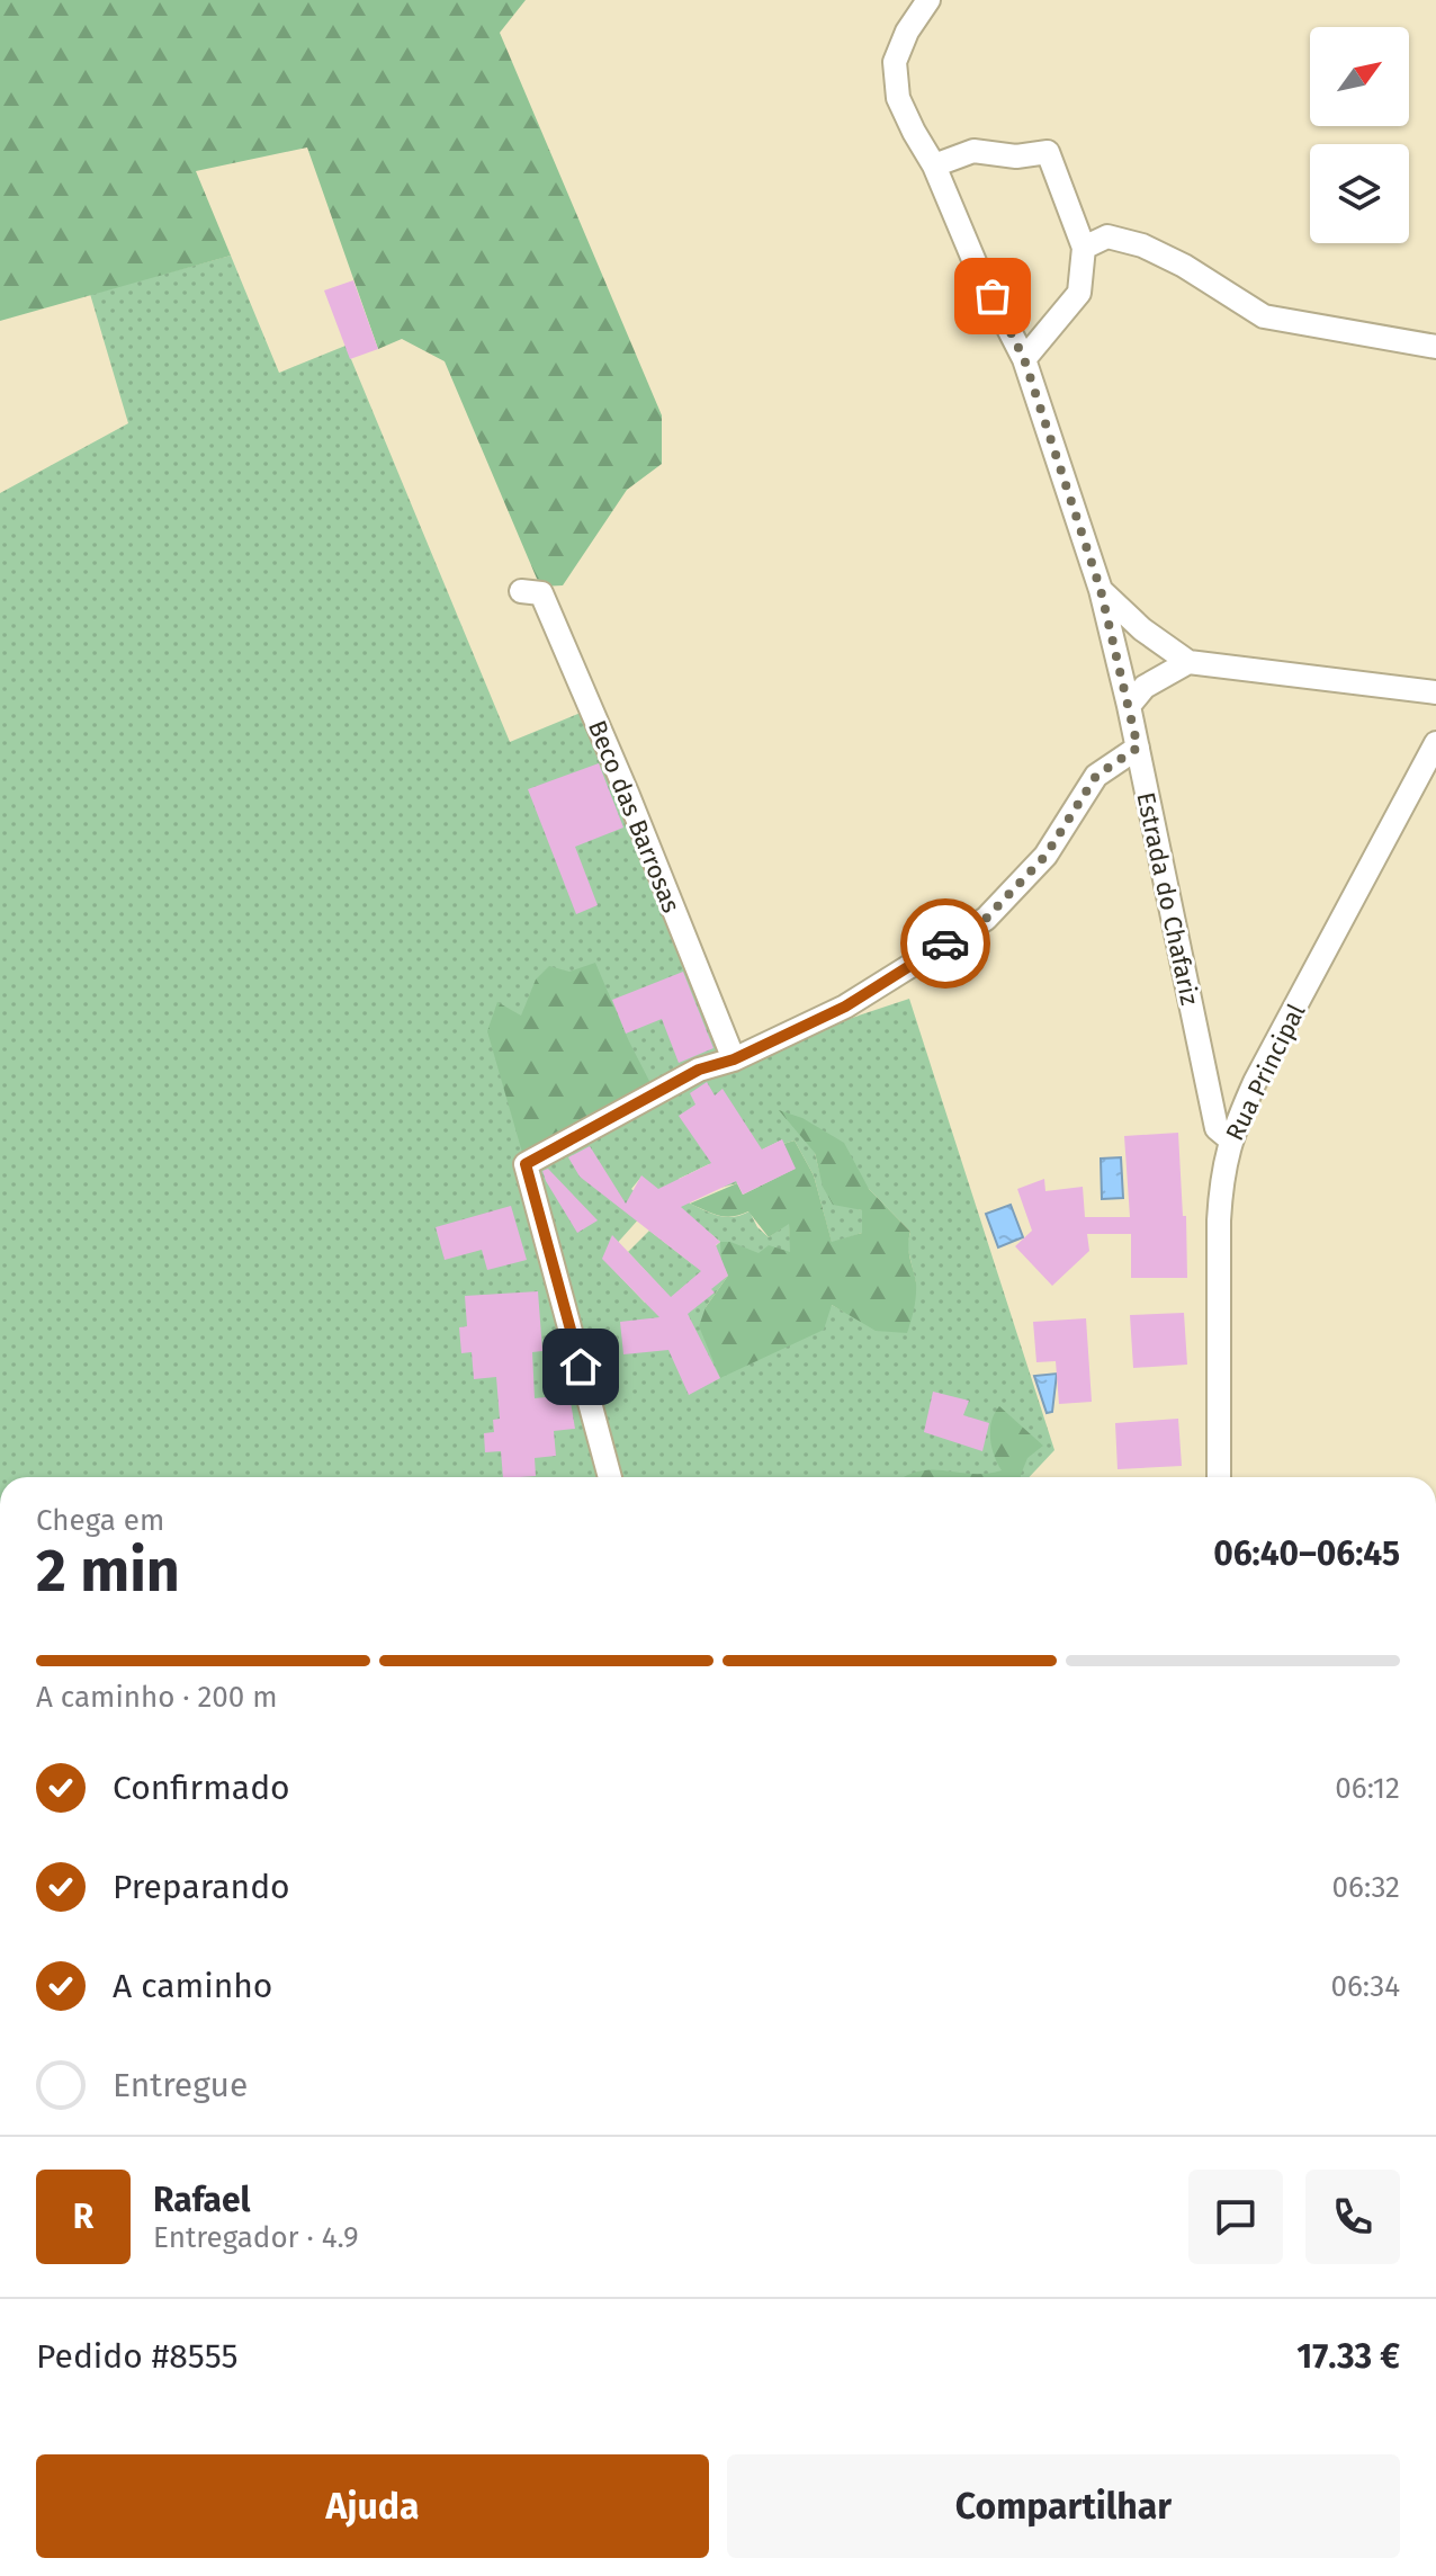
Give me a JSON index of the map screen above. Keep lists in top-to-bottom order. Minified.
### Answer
{"streets":{"street":["Beco das Barrosas","Estrada do Chafariz","Rua Principal"]},"crossings":[["Estrada do Chafariz","Rua Principal"]],"north":"top right","page":{"heading":["2 min","Chega em","06:40–06:45"],"panel":["Rafael","Entregador · 4.9","Pedido #8555","17.33 €"],"bar":"A caminho · 200 m","list":[["Confirmado","06:12"],["Preparando","06:32"],["A caminho","06:34"],"Entregue"],"round":"R","buttons":["Ajuda","Compartilhar"]}}
